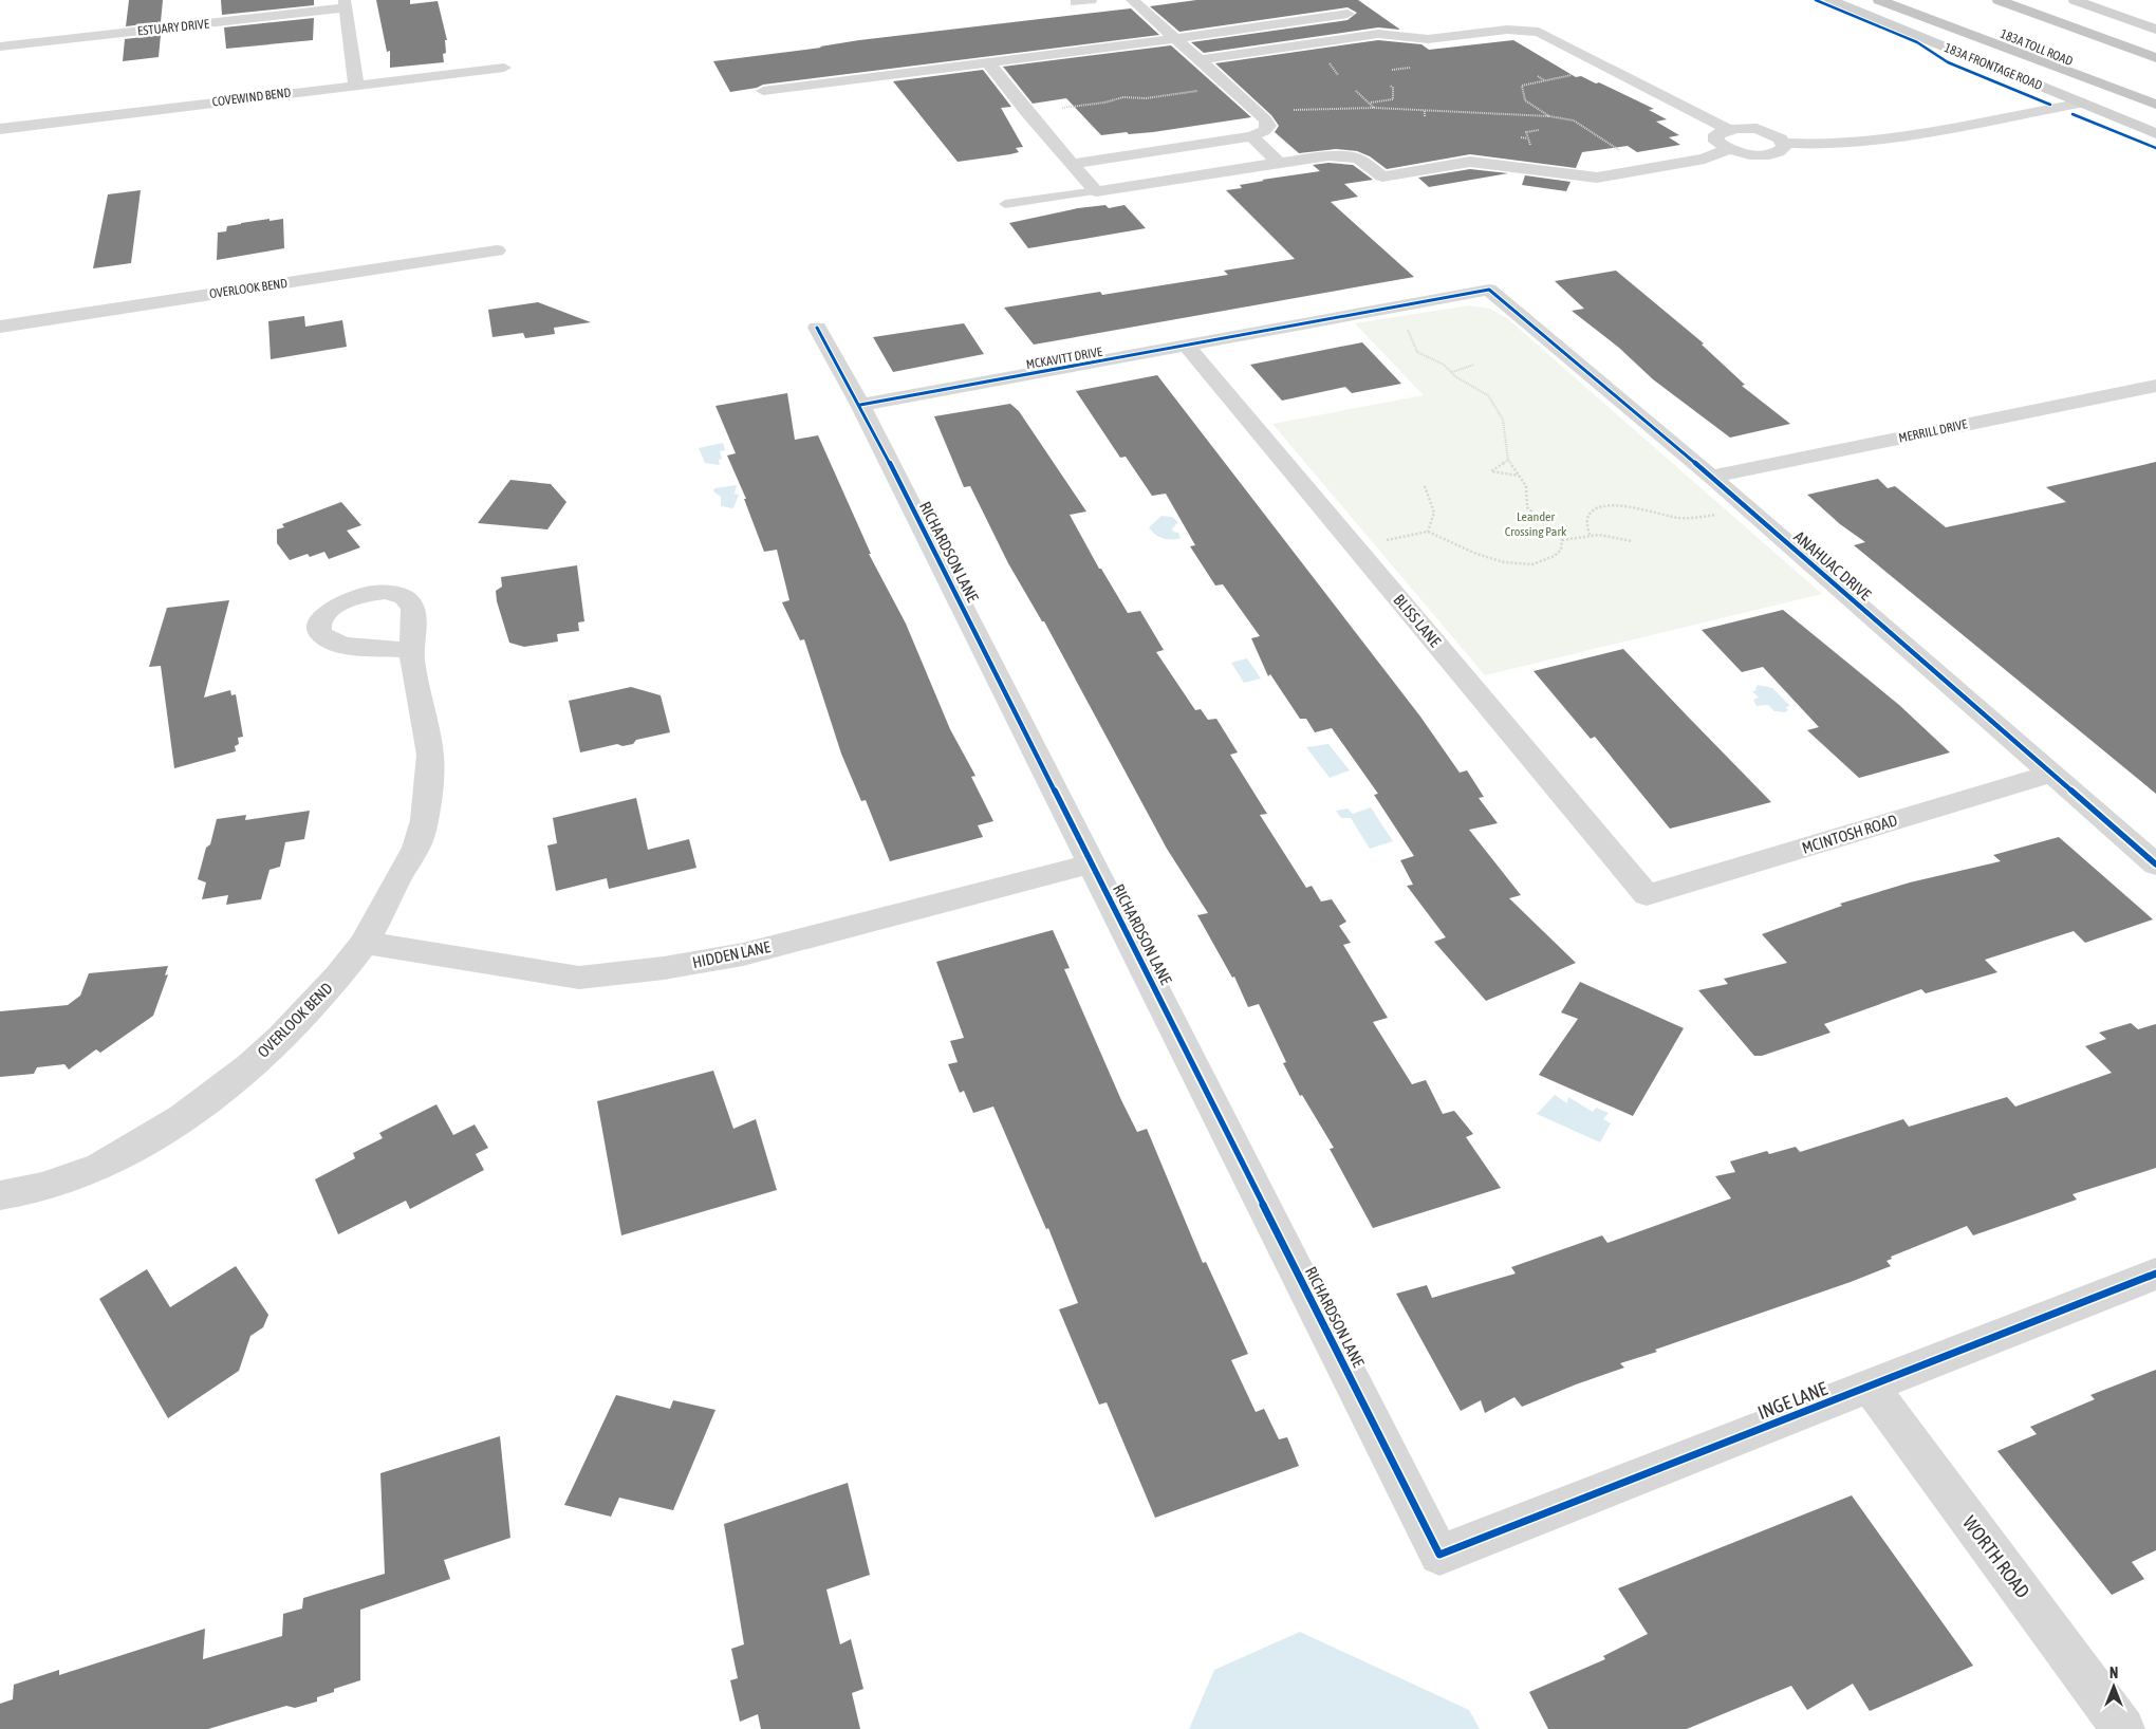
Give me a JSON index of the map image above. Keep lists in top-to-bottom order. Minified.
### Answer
{"streets":{"highway":["183A TOLL ROAD"],"main road":["183A FRONTAGE ROAD"],"street":["ESTUARY DRIVE","COVEWIND BEND","OVERLOOK BEND","MCKAVITT DRIVE","MERRILL DRIVE","RICHARDSON LANE","ANAHUAC DRIVE","BLISS LANE","MCINTOSH ROAD","HIDDEN LANE","INGE LANE","WORTH ROAD"]},"crossings":[["OVERLOOK BEND","HIDDEN LANE"],["MCKAVITT DRIVE","RICHARDSON LANE"],["MCKAVITT DRIVE","ANAHUAC DRIVE"],["MCKAVITT DRIVE","BLISS LANE"],["MERRILL DRIVE","ANAHUAC DRIVE"],["RICHARDSON LANE","HIDDEN LANE"],["RICHARDSON LANE","INGE LANE"],["ANAHUAC DRIVE","MCINTOSH ROAD"],["BLISS LANE","MCINTOSH ROAD"],["INGE LANE","WORTH ROAD"]],"parks":["Leander Crossing Park"],"north":"top"}
